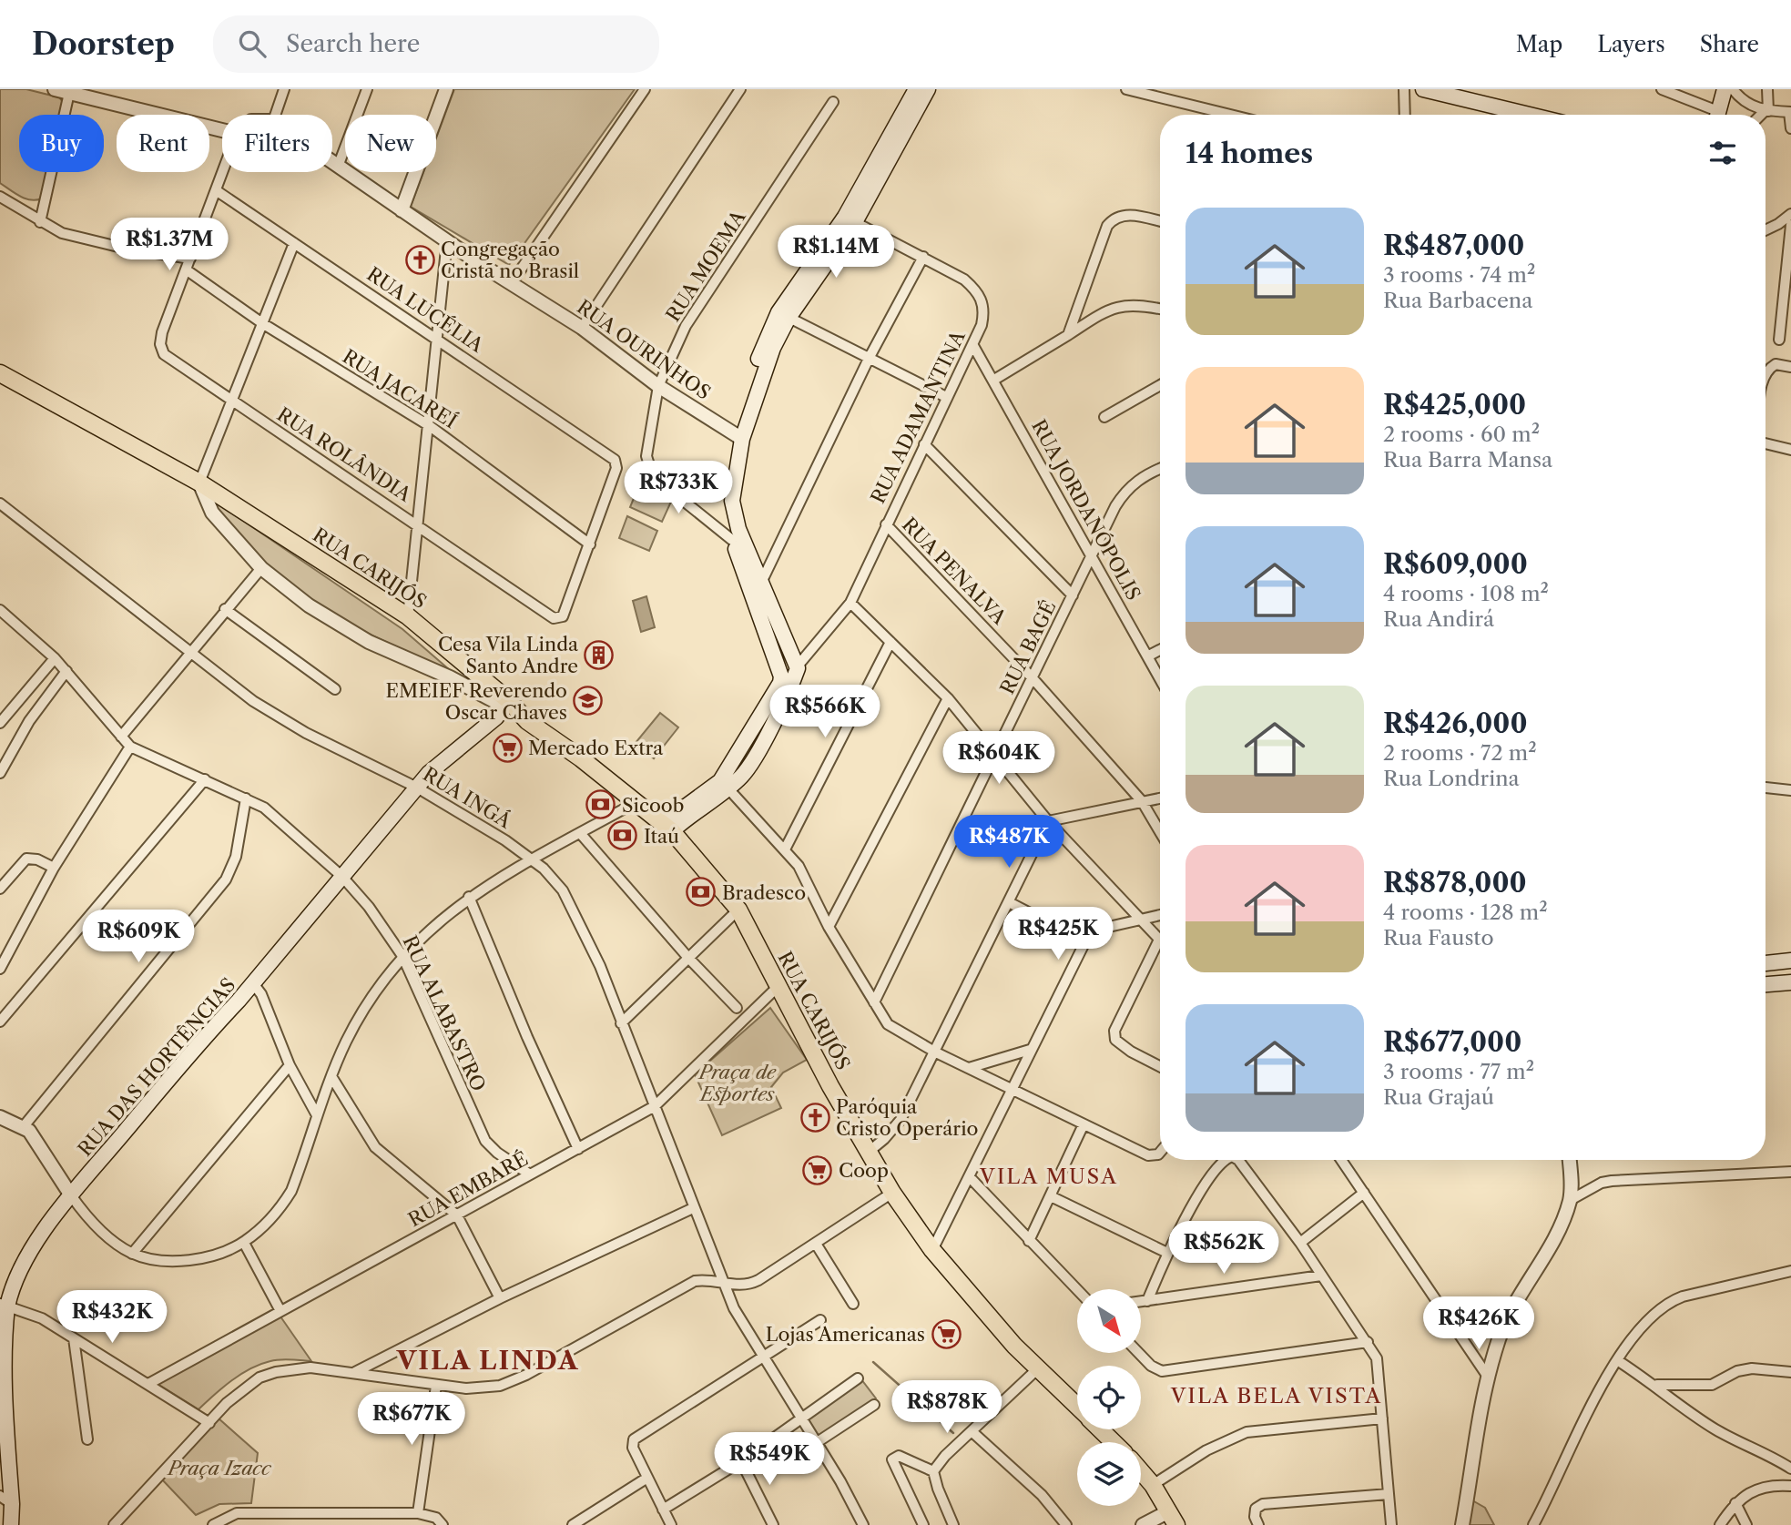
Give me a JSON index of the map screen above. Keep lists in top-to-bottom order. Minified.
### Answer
{"streets":{"main road":["RUA CARIJÓS","RUA DAS HORTÊNCIAS"],"street":["RUA MOEMA","RUA LUCÉLIA","RUA OURINHOS","RUA JACAREÍ","RUA ADAMANTINA","RUA ROLÂNDIA","RUA JORDANÓPOLIS","RUA PENALVA","RUA BAGÉ","RUA INGÁ","RUA ALABASTRO","RUA EMBARÉ"]},"crossings":[["RUA MOEMA","RUA OURINHOS"],["RUA LUCÉLIA","RUA ROLÂNDIA"],["RUA JACAREÍ","RUA ROLÂNDIA"],["RUA ADAMANTINA","RUA JORDANÓPOLIS"],["RUA ADAMANTINA","RUA PENALVA"],["RUA JORDANÓPOLIS","RUA BAGÉ"],["RUA CARIJÓS","RUA DAS HORTÊNCIAS"],["RUA CARIJÓS","RUA EMBARÉ"],["RUA PENALVA","RUA BAGÉ"],["RUA INGÁ","RUA DAS HORTÊNCIAS"],["RUA INGÁ","RUA EMBARÉ"],["RUA ALABASTRO","RUA DAS HORTÊNCIAS"],["RUA ALABASTRO","RUA EMBARÉ"]],"districts":["VILA MUSA","VILA LINDA","VILA BELA VISTA"],"parks":["Praça de Esportes","Praça Izacc"],"places":{"church":["Congregação Cristã no Brasil","Paróquia Cristo Operário"],"building":["Cesa Vila Linda Santo Andre"],"school or university":["EMEIEF Reverendo Oscar Chaves"],"supermarket":["Mercado Extra","Coop","Lojas Americanas"],"bank":["Sicoob","Itaú","Bradesco"]},"north":"bottom right","page":{"header":"Doorstep","search":"Search here","nav":["Map","Layers","Share"],"chip":["Buy","Rent","Filters","New"],"heading":"14 homes","list":[{"name":"R$487,000","note":"3 rooms · 74 m² · Rua Barbacena"},{"name":"R$425,000","note":"2 rooms · 60 m² · Rua Barra Mansa"},{"name":"R$609,000","note":"4 rooms · 108 m² · Rua Andirá"},{"name":"R$426,000","note":"2 rooms · 72 m² · Rua Londrina"},{"name":"R$878,000","note":"4 rooms · 128 m² · Rua Fausto"},{"name":"R$677,000","note":"3 rooms · 77 m² · Rua Grajaú"}],"price":["R$1.37M","R$1.14M","R$733K","R$566K","R$604K","R$487K","R$425K","R$609K","R$562K","R$432K","R$426K","R$878K","R$677K","R$549K"]}}
